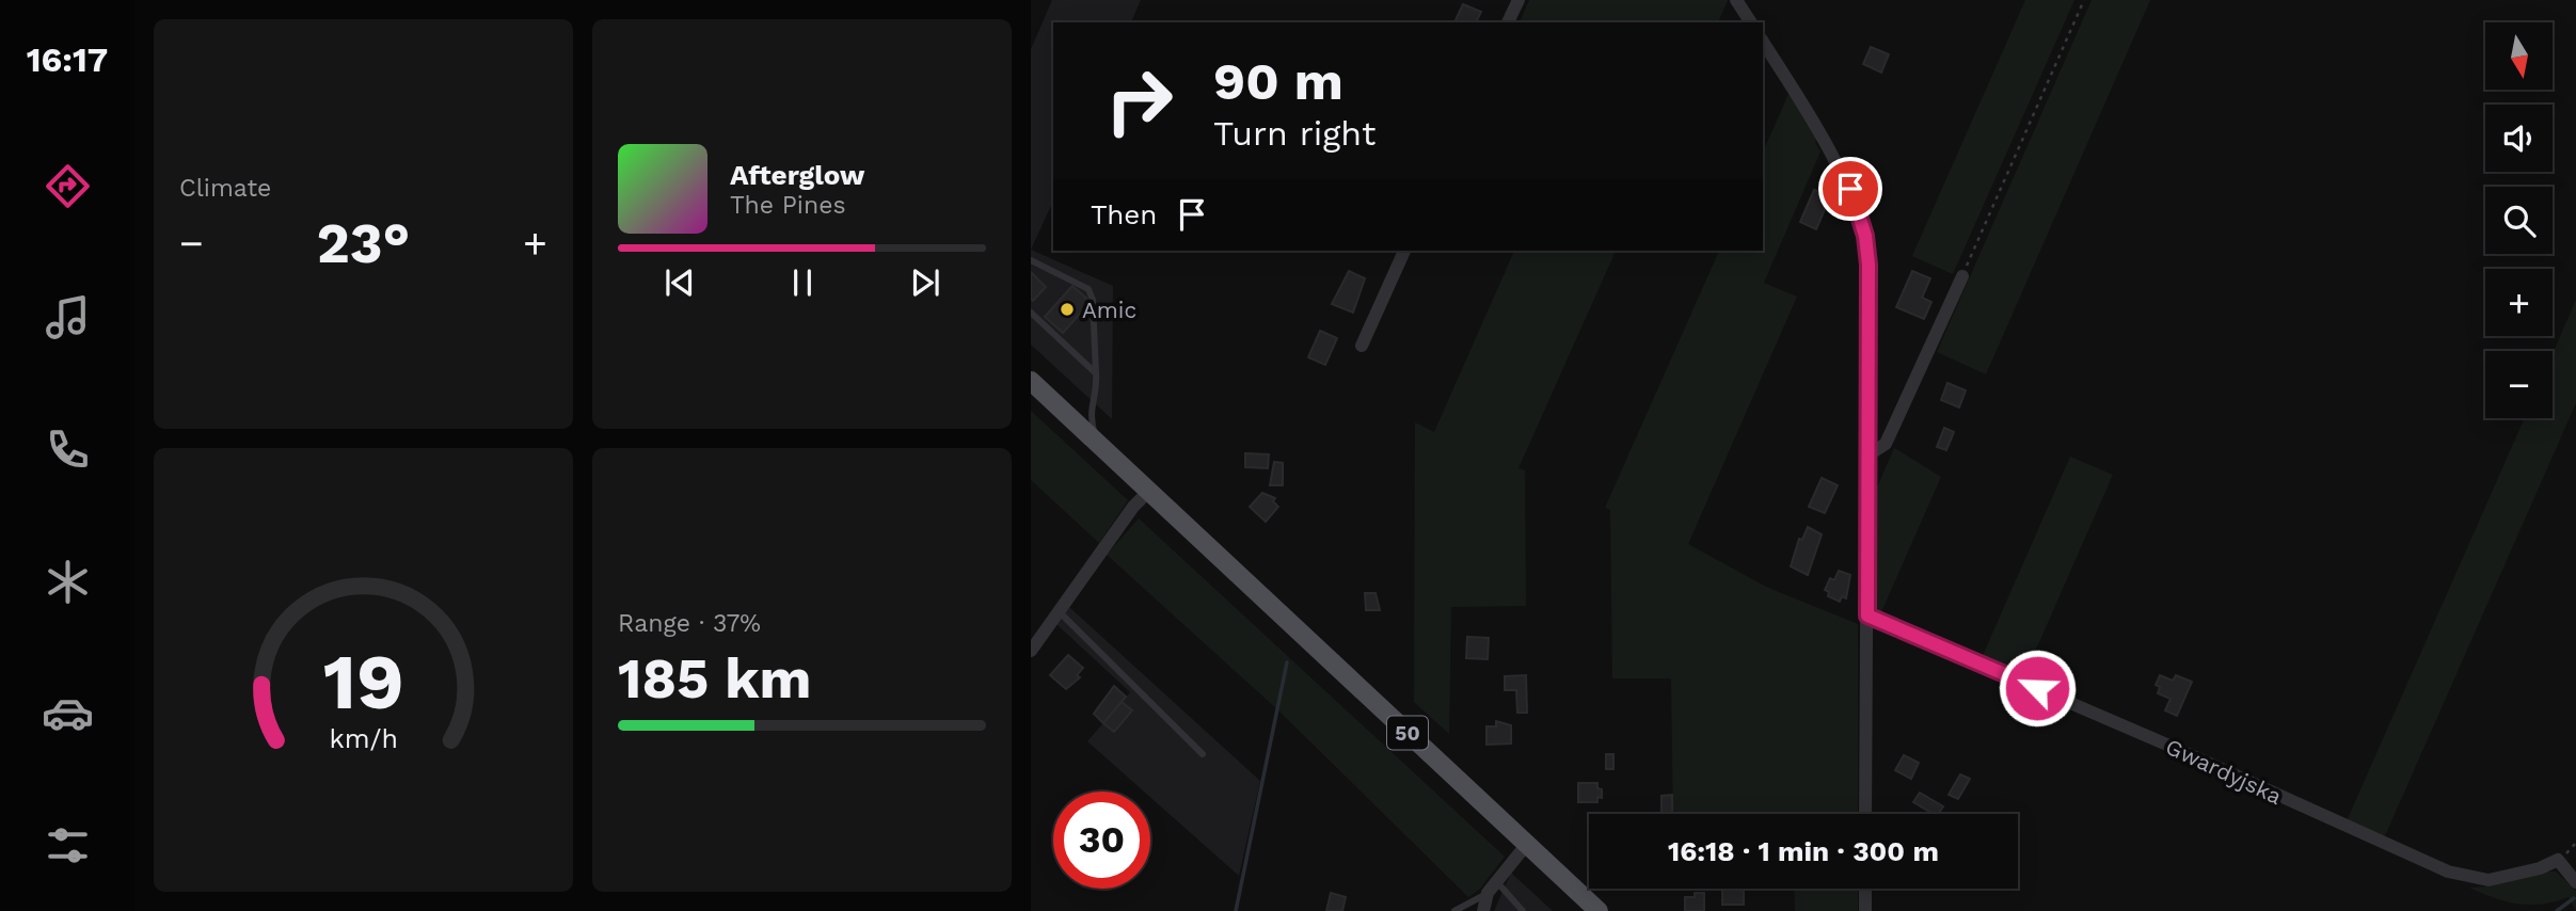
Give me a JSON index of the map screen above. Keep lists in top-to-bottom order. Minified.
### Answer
{"streets":{"main road":["50"],"street":["Gwardyjska"]},"places":["Amic"],"north":"bottom","page":{"tabs":"16:17","tile":["Climate",["Range · 37%","185 km"]],"map_buttons":["+","−"],"turn":["90 m","Turn right"],"song":["Afterglow","The Pines"],"then":"Then","heat":["−","23°","+"],"limit":"30","trip":"16:18 · 1 min · 300 m","gauge":["19","km/h"]}}
